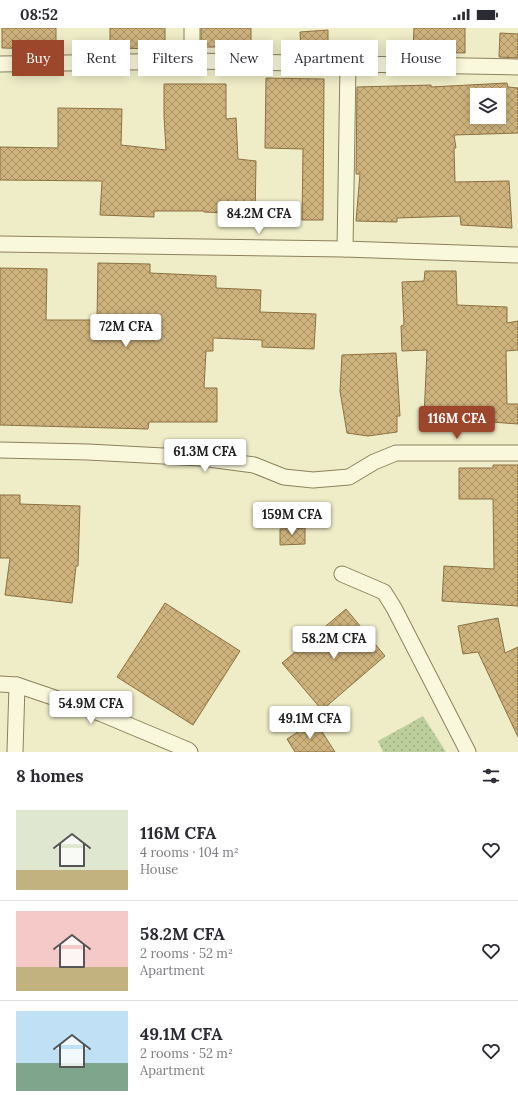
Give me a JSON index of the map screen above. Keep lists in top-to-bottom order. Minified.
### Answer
{"page":{"status":"08:52","chip":["Buy","Rent","Filters","New","Apartment","House"],"price":["84.2M CFA","72M CFA","116M CFA","61.3M CFA","159M CFA","58.2M CFA","54.9M CFA","49.1M CFA"],"heading":"8 homes","list":[{"name":"116M CFA","note":"4 rooms · 104 m² · House"},{"name":"58.2M CFA","note":"2 rooms · 52 m² · Apartment"},{"name":"49.1M CFA","note":"2 rooms · 52 m² · Apartment"}]}}
